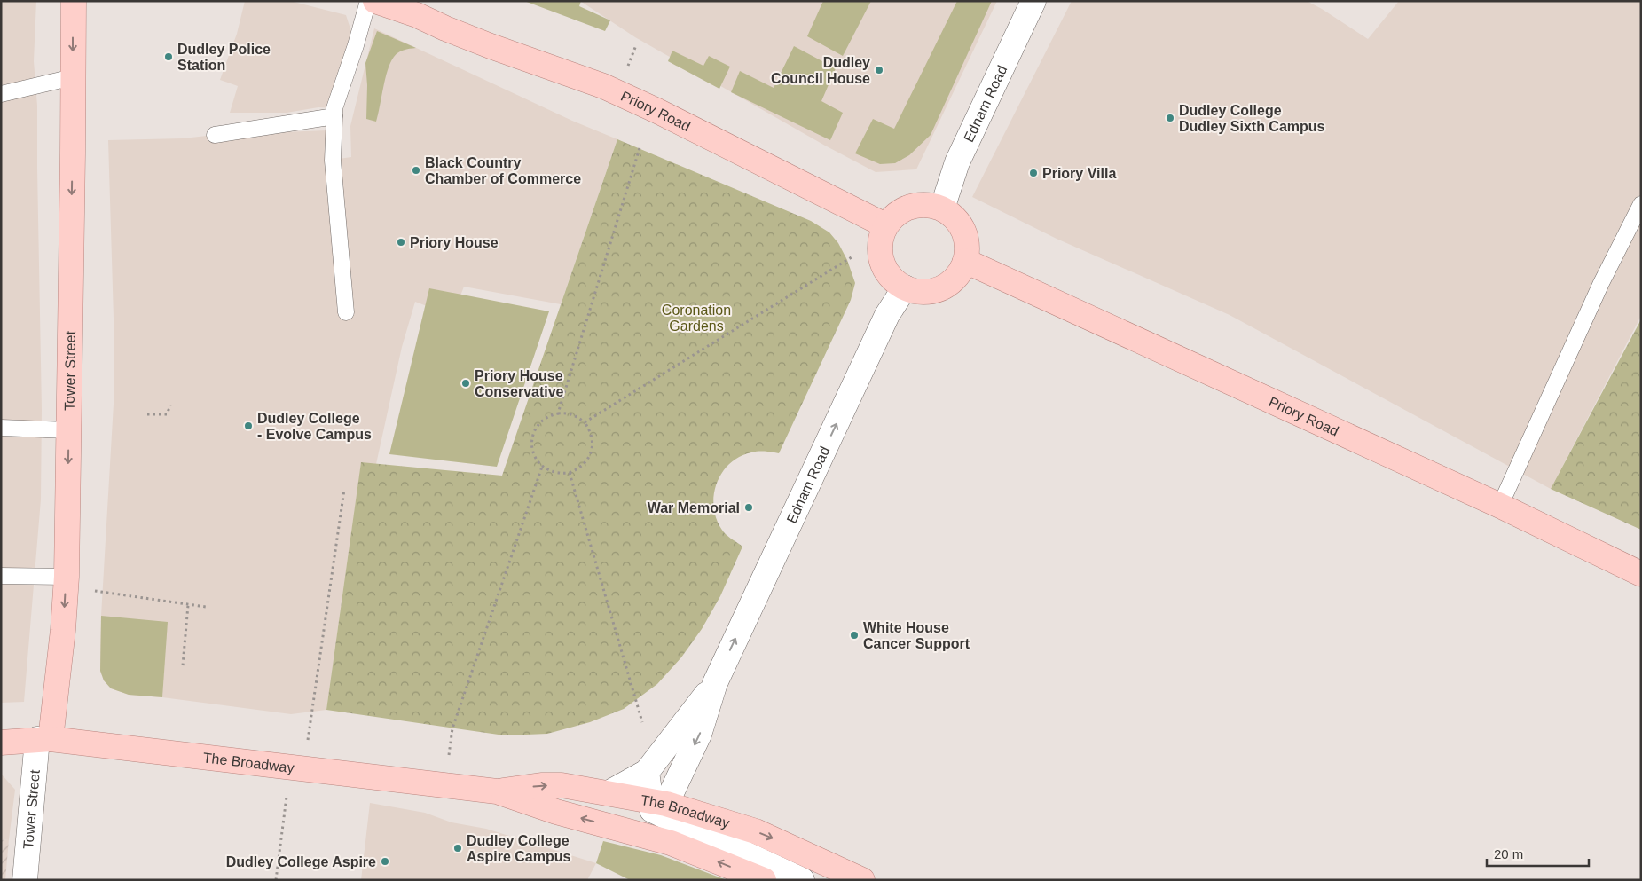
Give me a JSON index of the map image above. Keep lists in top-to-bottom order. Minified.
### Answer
{"streets":{"main road":["Ednam Road","Priory Road","Tower Street","The Broadway"]},"crossings":[["Ednam Road","Priory Road"],["Ednam Road","The Broadway"],["Tower Street","The Broadway"]],"one_way":["Tower Street"],"parks":["Coronation Gardens"],"places":["Dudley Police Station","Dudley Council House","Dudley College Dudley Sixth Campus","Black Country Chamber of Commerce","Priory Villa","Priory House","Priory House Conservative","Dudley College - Evolve Campus","War Memorial","White House Cancer Support","Dudley College Aspire Campus","Dudley College Aspire"],"scale_bar":"20 m"}
